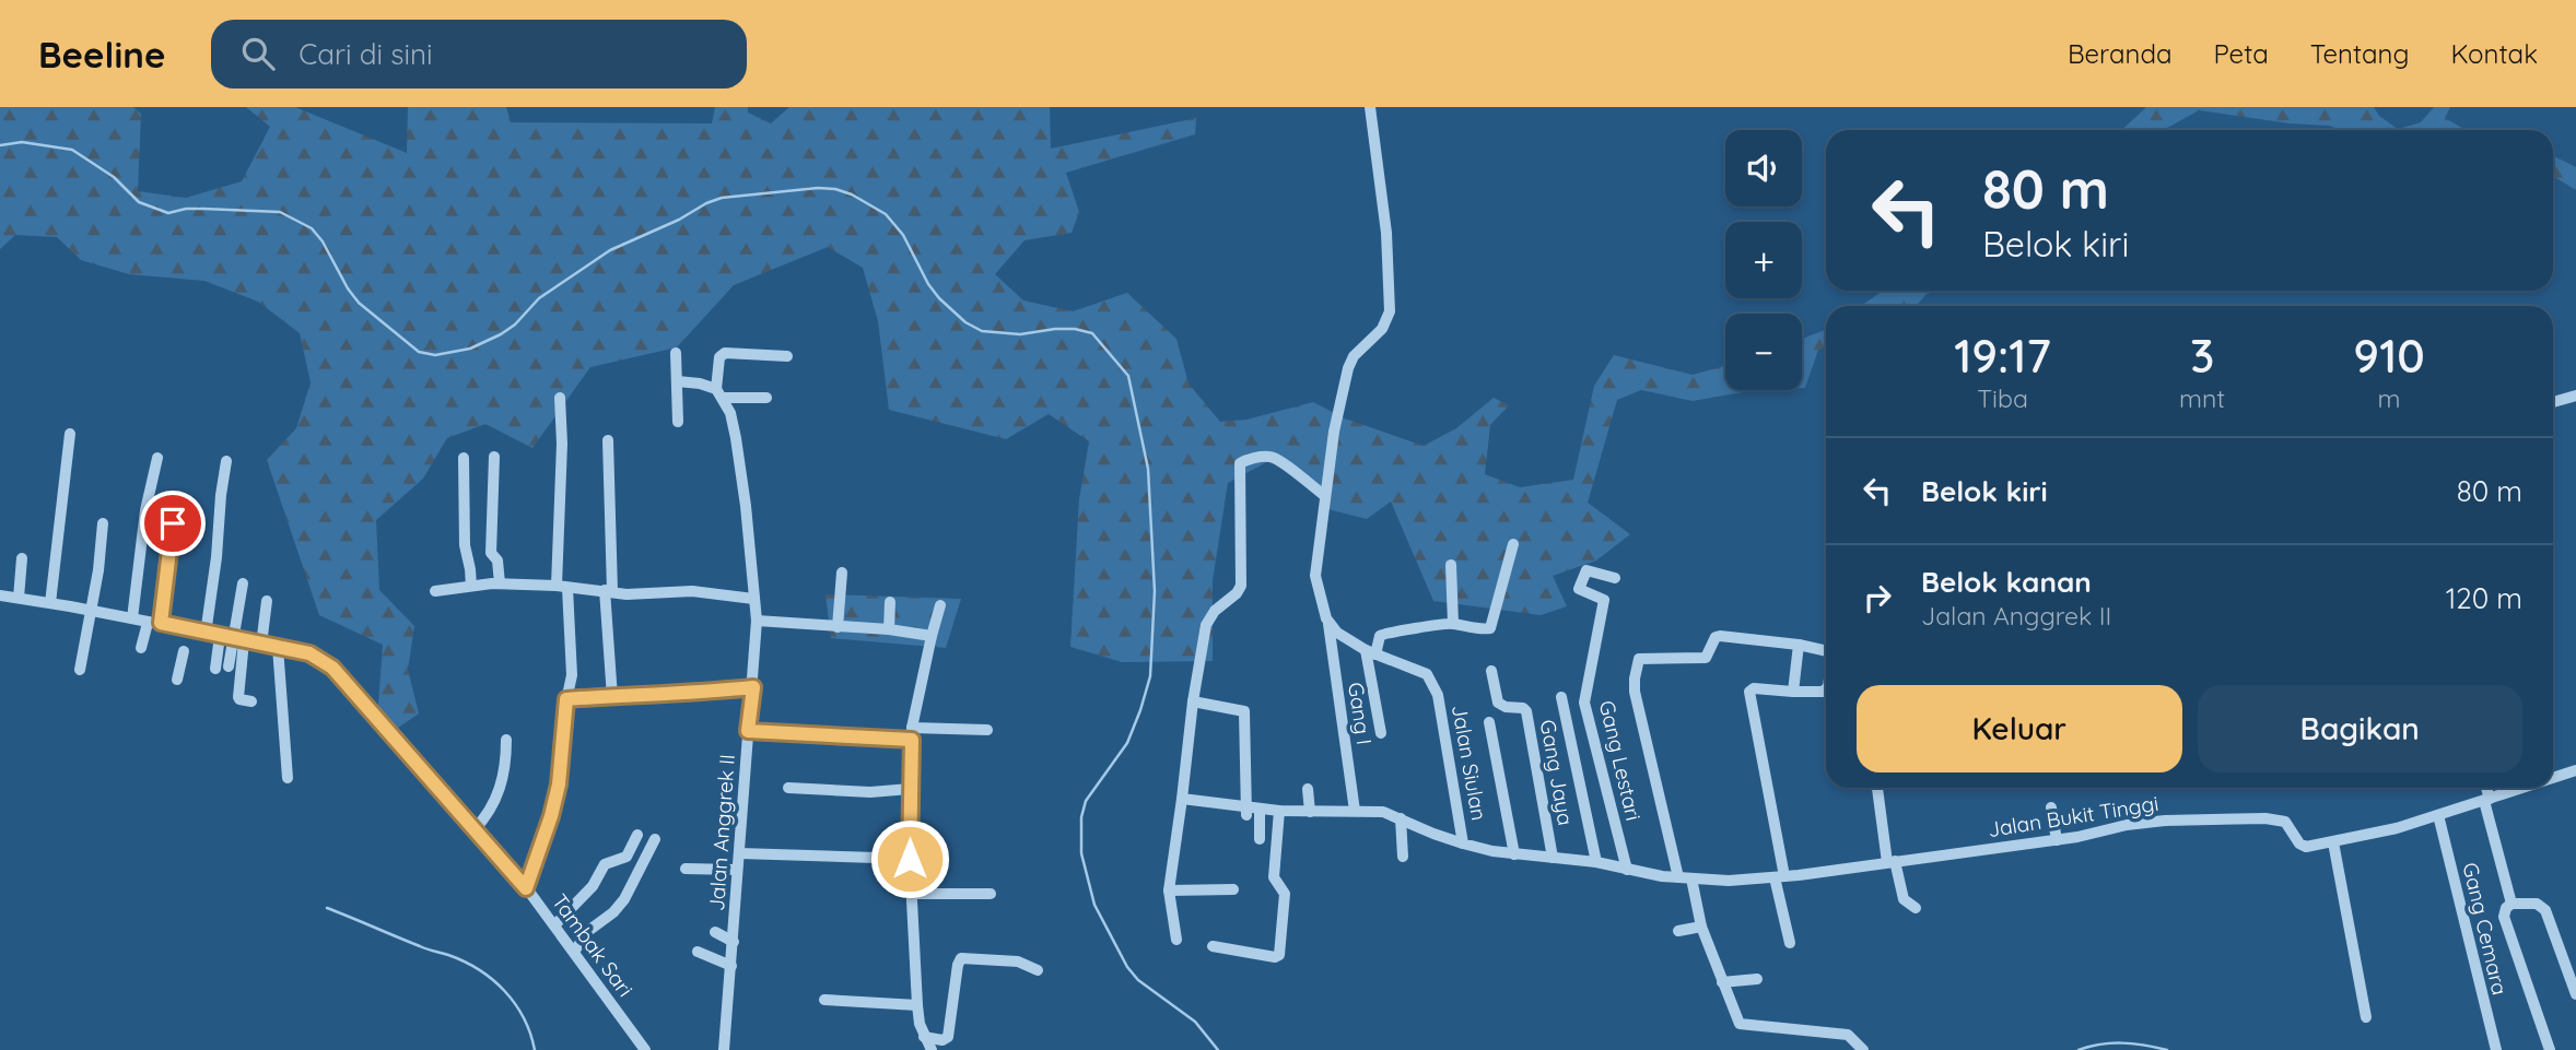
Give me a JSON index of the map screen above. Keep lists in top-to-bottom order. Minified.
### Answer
{"streets":{"street":["Gang I","Gang Lestari","Jalan Siulan","Gang Jaya","Jalan Bukit Tinggi","Jalan Anggrek II","Gang Cemara","Tambak Sari"]},"crossings":[["Gang I","Jalan Siulan"],["Gang Lestari","Jalan Siulan"],["Jalan Siulan","Gang Jaya"],["Jalan Siulan","Jalan Bukit Tinggi"],["Jalan Bukit Tinggi","Gang Cemara"]],"page":{"header":"Beeline","search":"Cari di sini","nav":["Beranda","Peta","Tentang","Kontak"],"map_buttons":["+","−"],"turn":["80 m","Belok kiri"],"eta":["19:17","Tiba","3","mnt","910","m"],"list":[{"name":"Belok kiri","value":"80 m"},{"name":"Belok kanan","note":"Jalan Anggrek II","value":"120 m"}],"buttons":["Keluar","Bagikan"]}}
